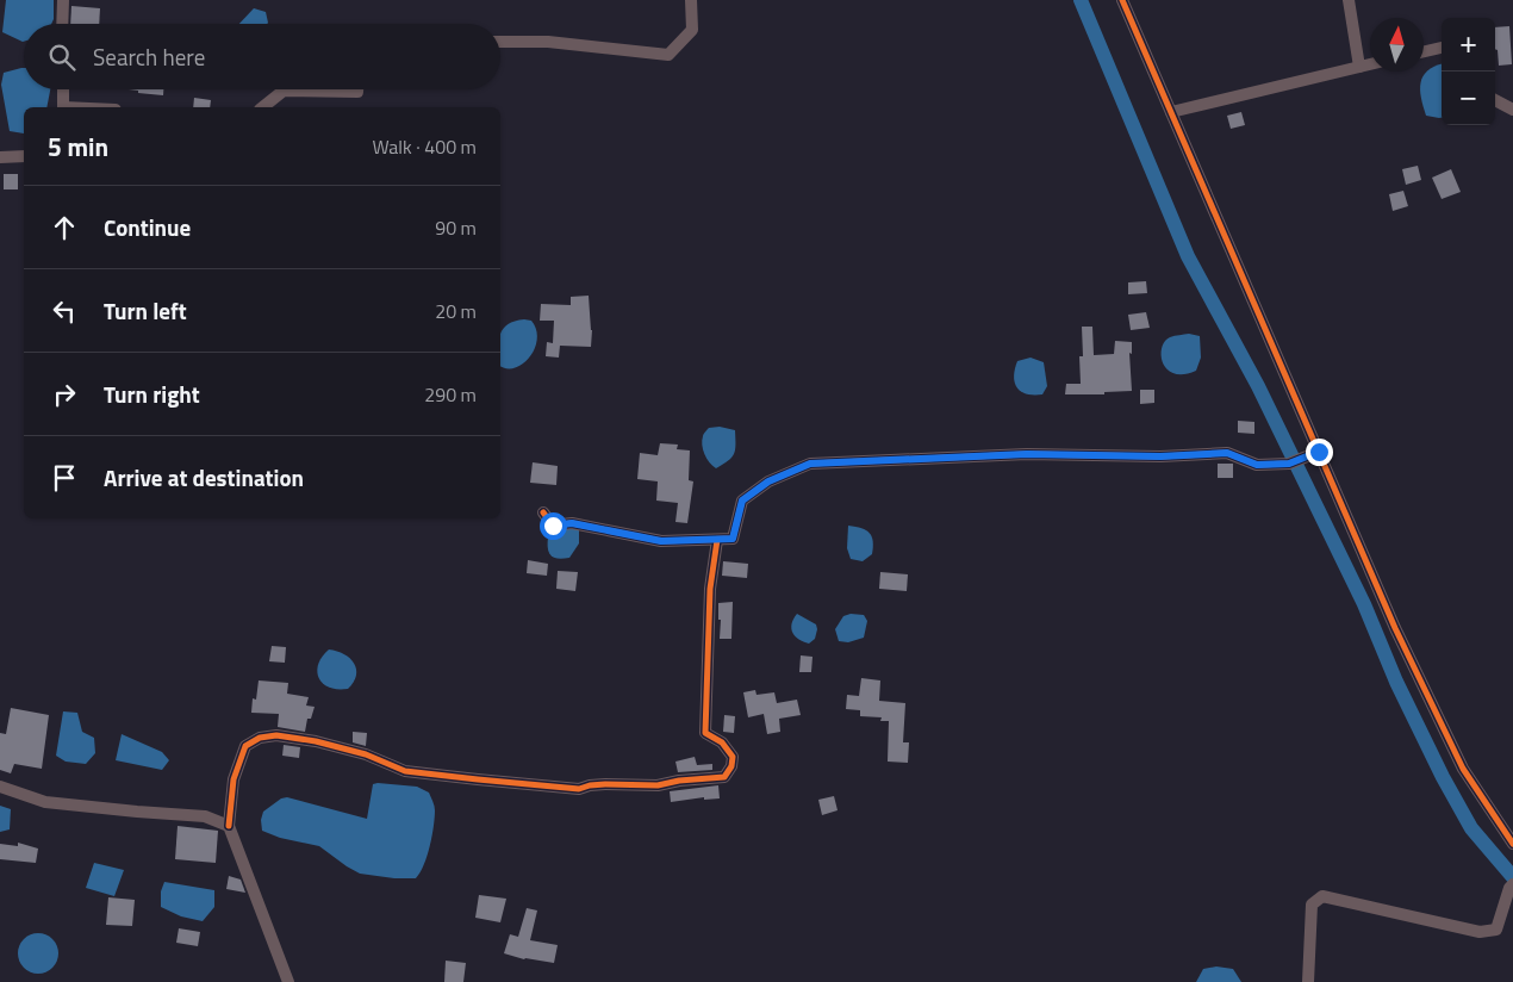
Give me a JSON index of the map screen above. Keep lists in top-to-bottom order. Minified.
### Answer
{"north":"top","page":{"map_buttons":["+","−"],"search":"Search here","heading":["5 min","Walk · 400 m"],"list":[["Continue","90 m"],["Turn left","20 m"],["Turn right","290 m"],"Arrive at destination"]}}
